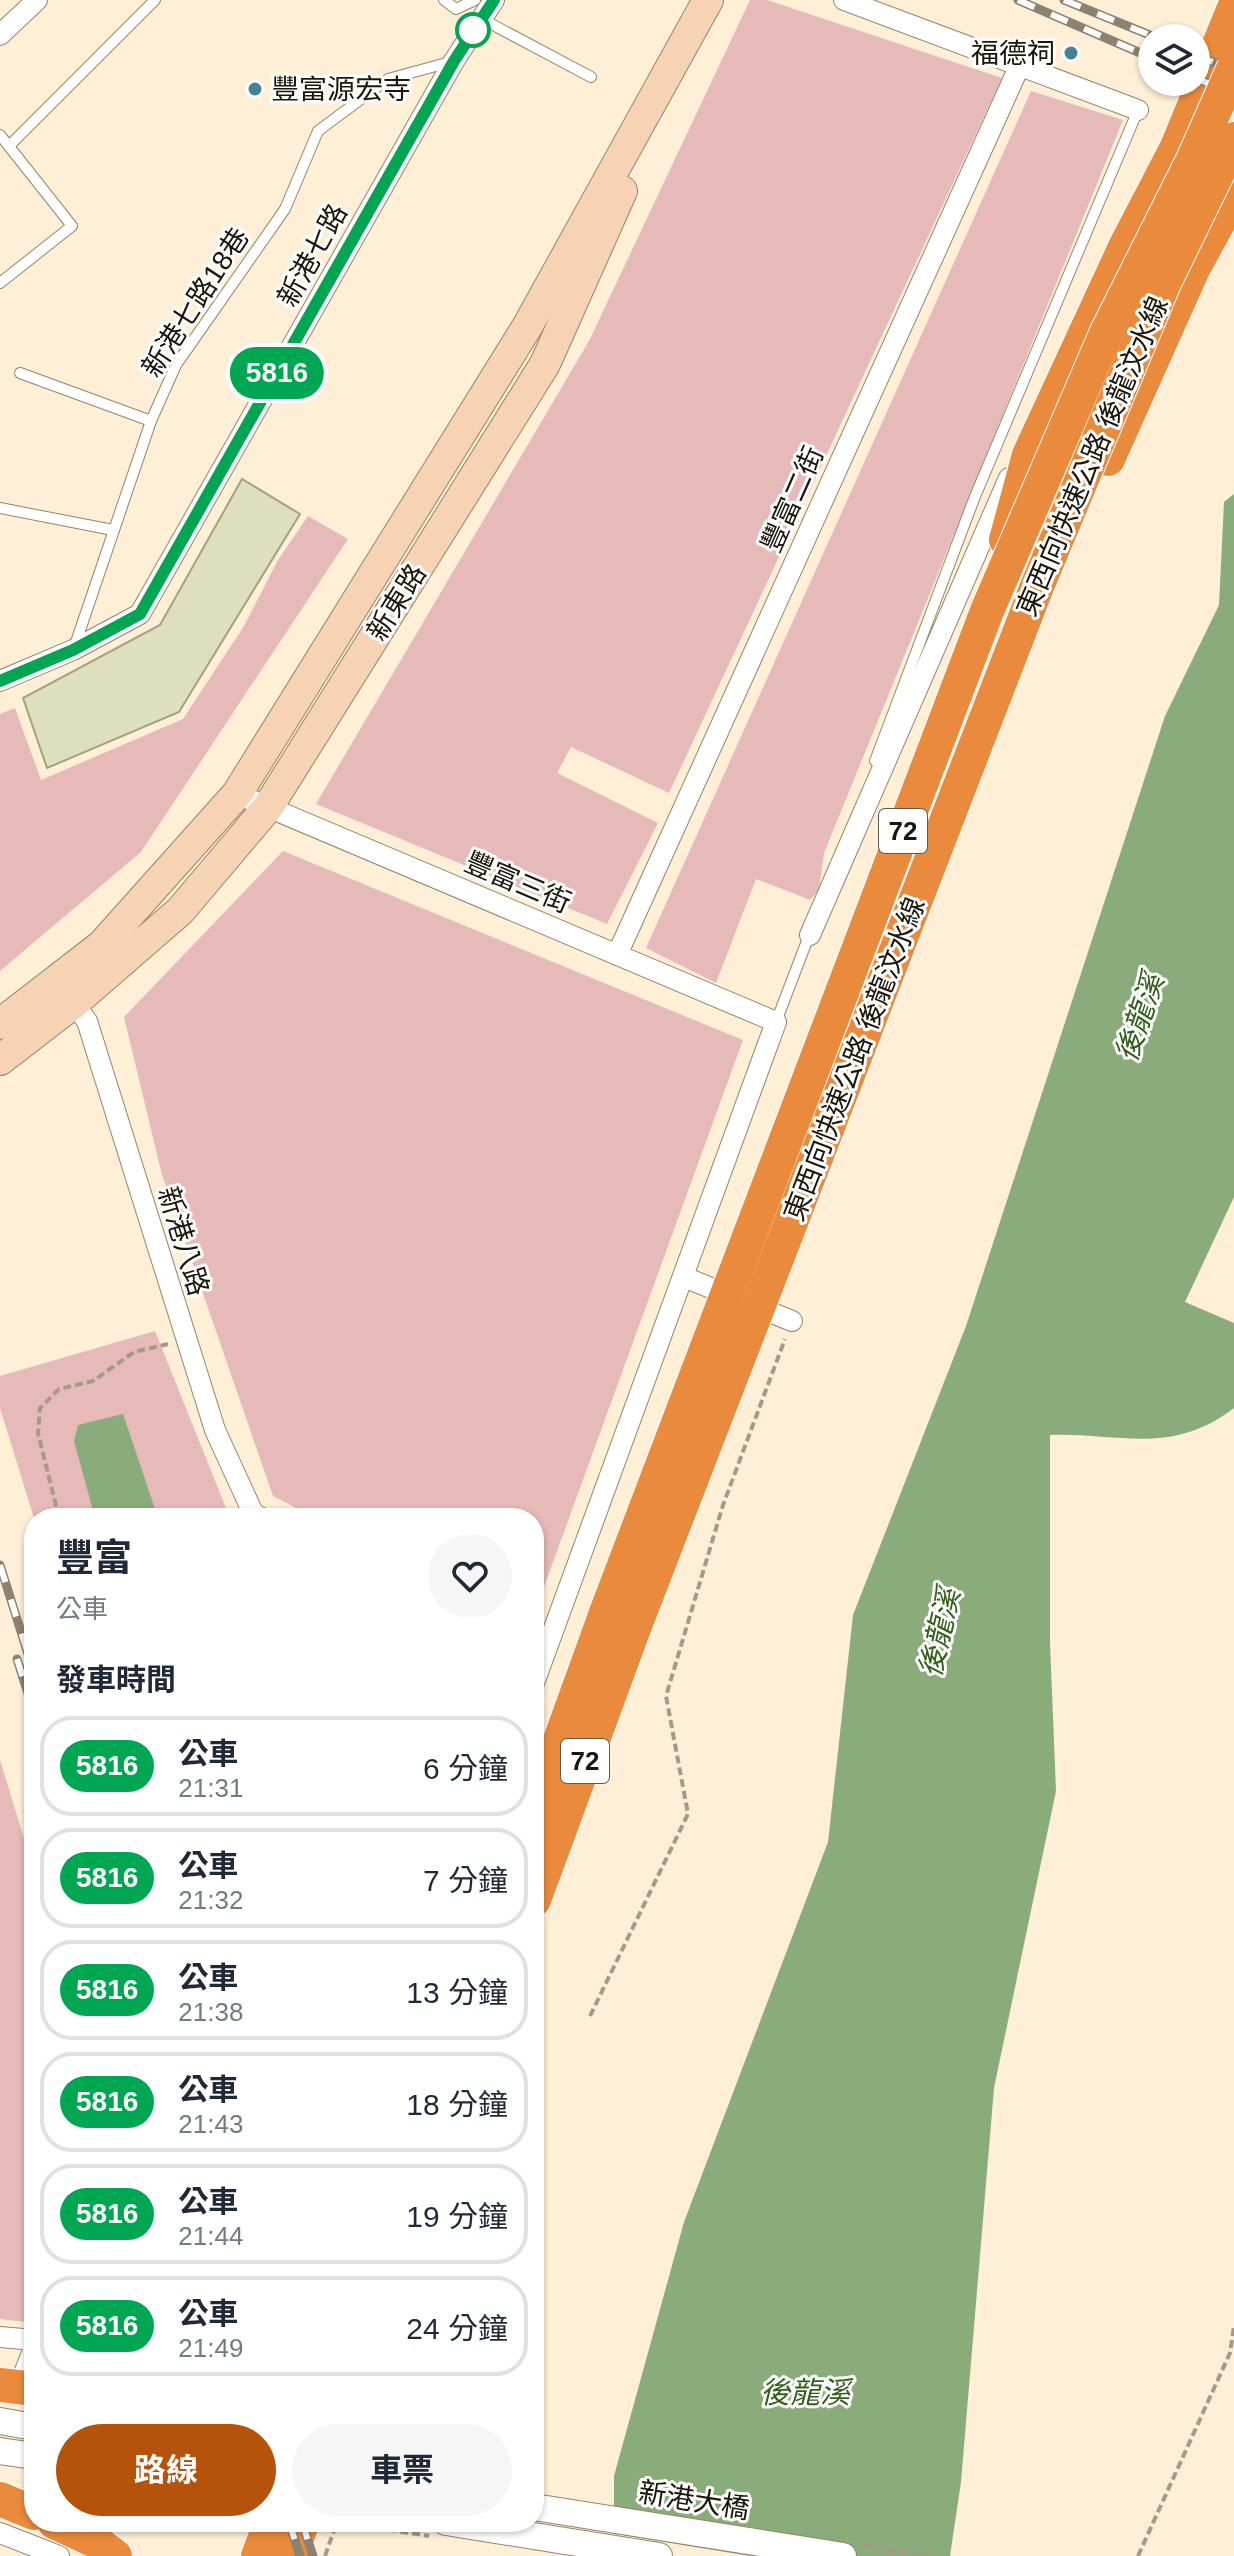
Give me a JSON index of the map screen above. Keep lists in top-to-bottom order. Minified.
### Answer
{"streets":{"highway":["東西向快速公路 後龍汶水線","72"],"main road":["新東路"],"street":["新港七路","豐富二街","豐富三街","新港八路","新港大橋"],"lane":["新港七路18巷"]},"crossings":[["新港七路","新港七路18巷"],["豐富二街","豐富三街"],["新東路","豐富三街"],["新東路","新港八路"]],"water":["後龍溪"],"places":["福德祠","豐富源宏寺"],"lines":["bus line 5816"],"page":{"on_map":"5816","heading":[["豐富","公車"],"發車時間"],"list":[{"mark":"5816","name":"公車","note":"21:31","value":"6 分鐘"},{"mark":"5816","name":"公車","note":"21:32","value":"7 分鐘"},{"mark":"5816","name":"公車","note":"21:38","value":"13 分鐘"},{"mark":"5816","name":"公車","note":"21:43","value":"18 分鐘"},{"mark":"5816","name":"公車","note":"21:44","value":"19 分鐘"},{"mark":"5816","name":"公車","note":"21:49","value":"24 分鐘"}],"buttons":["路線","車票"]}}
